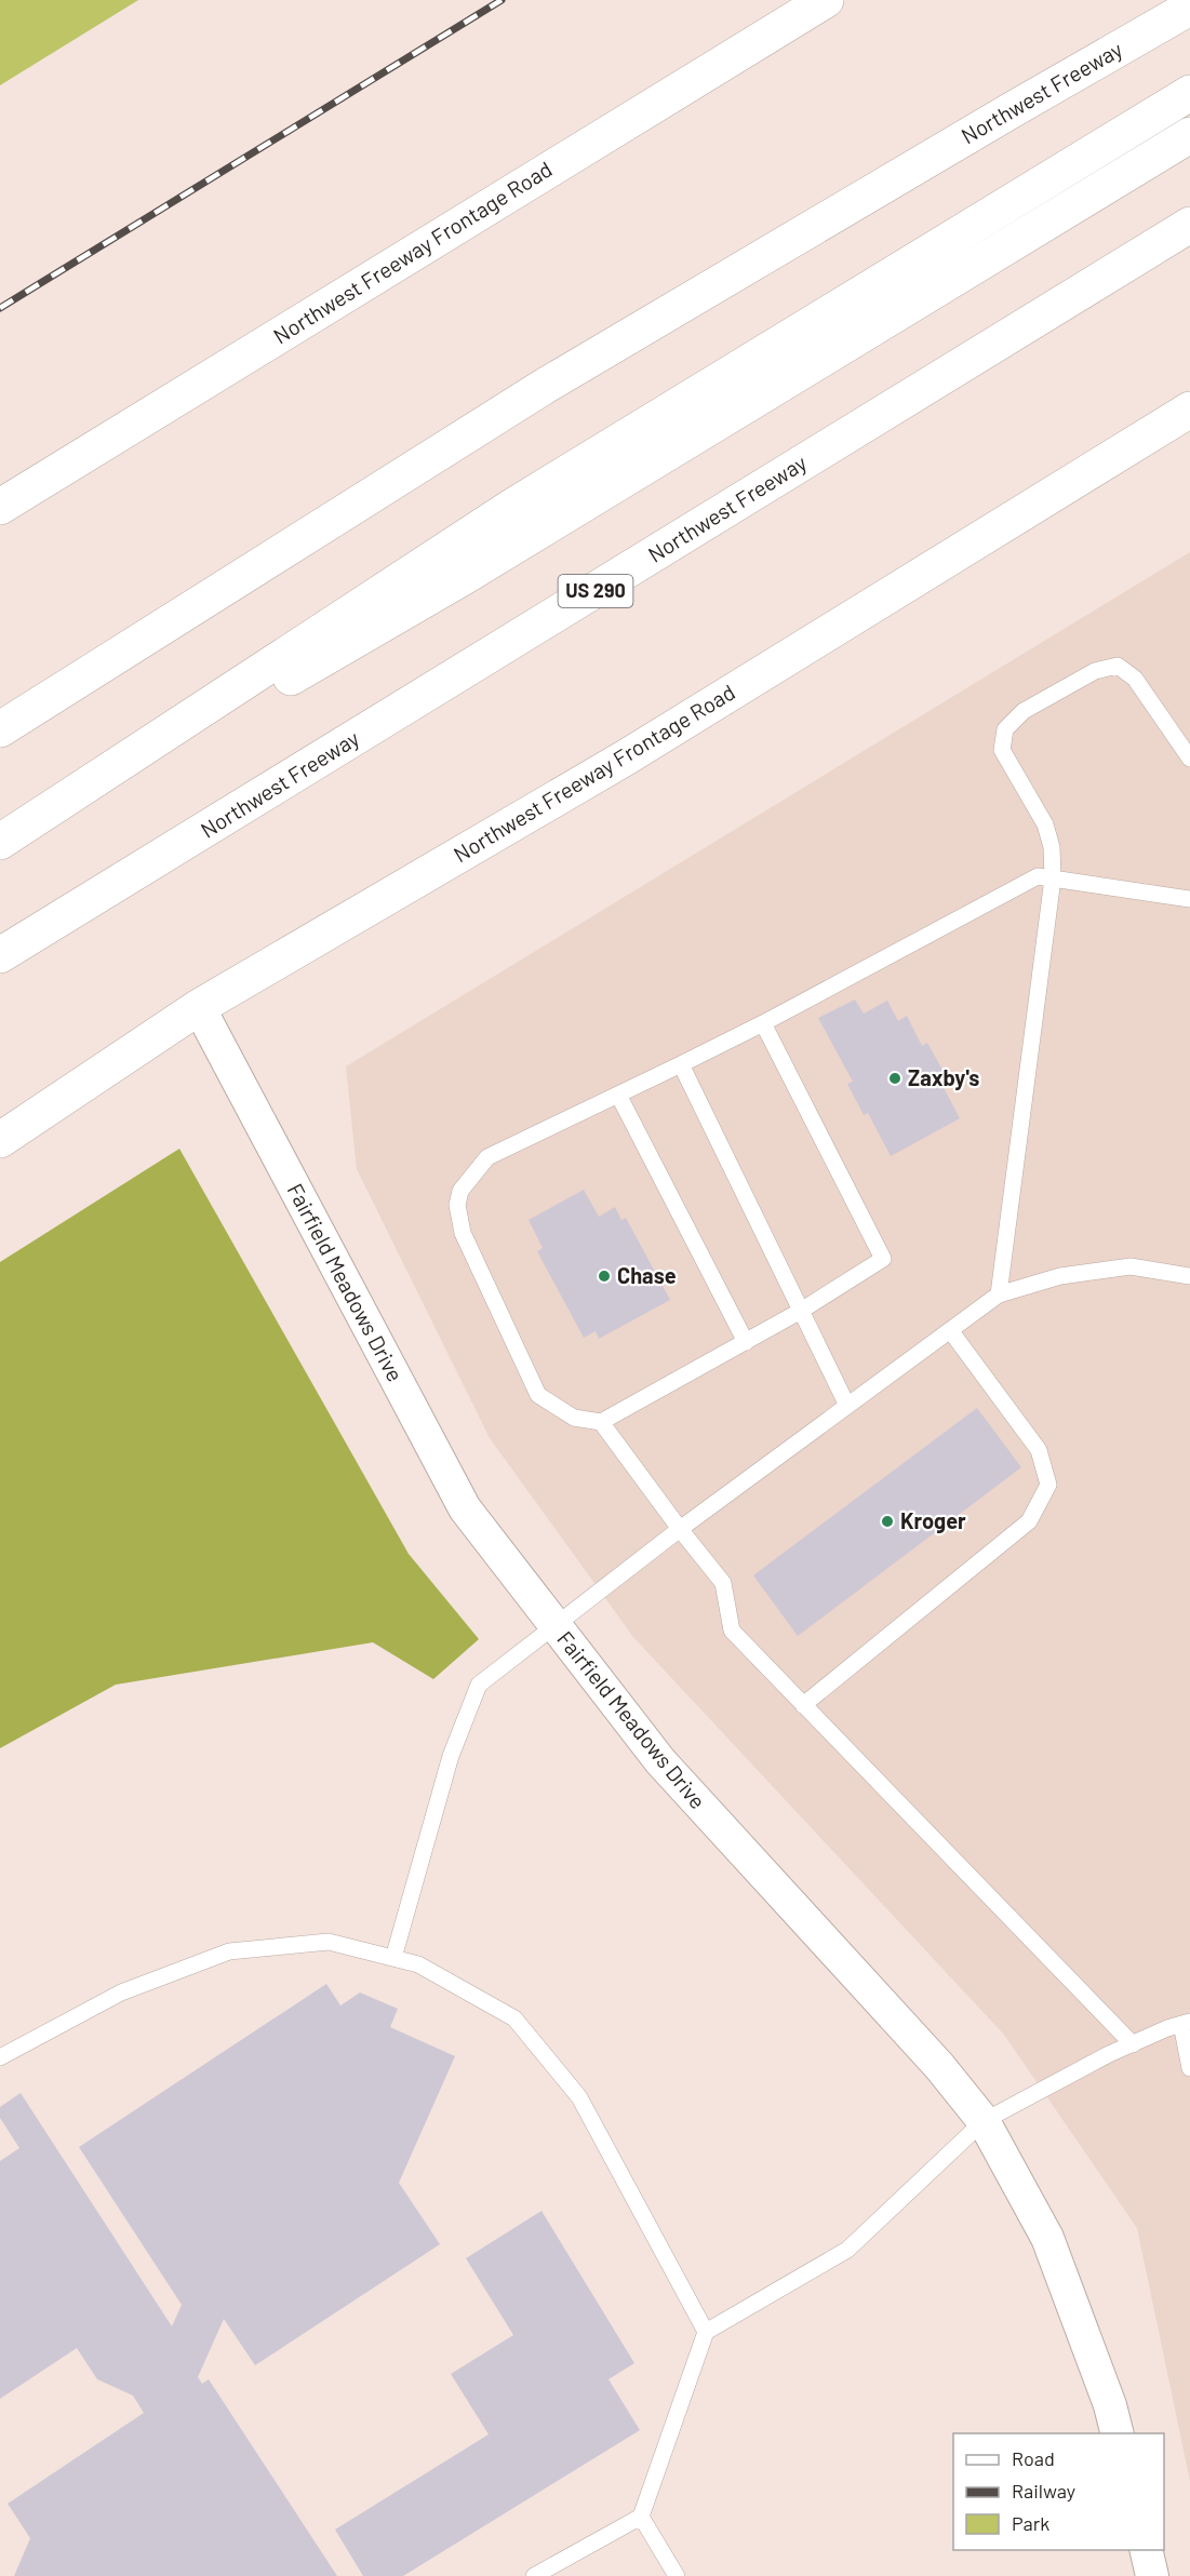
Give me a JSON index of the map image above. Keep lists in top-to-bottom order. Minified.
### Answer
{"streets":{"main road":["Northwest Freeway","Northwest Freeway Frontage Road","US 290"],"street":["Fairfield Meadows Drive"]},"crossings":[["Northwest Freeway Frontage Road","Fairfield Meadows Drive"]],"places":["Zaxby's","Chase","Kroger"],"legend":["Road","Railway","Park"]}
